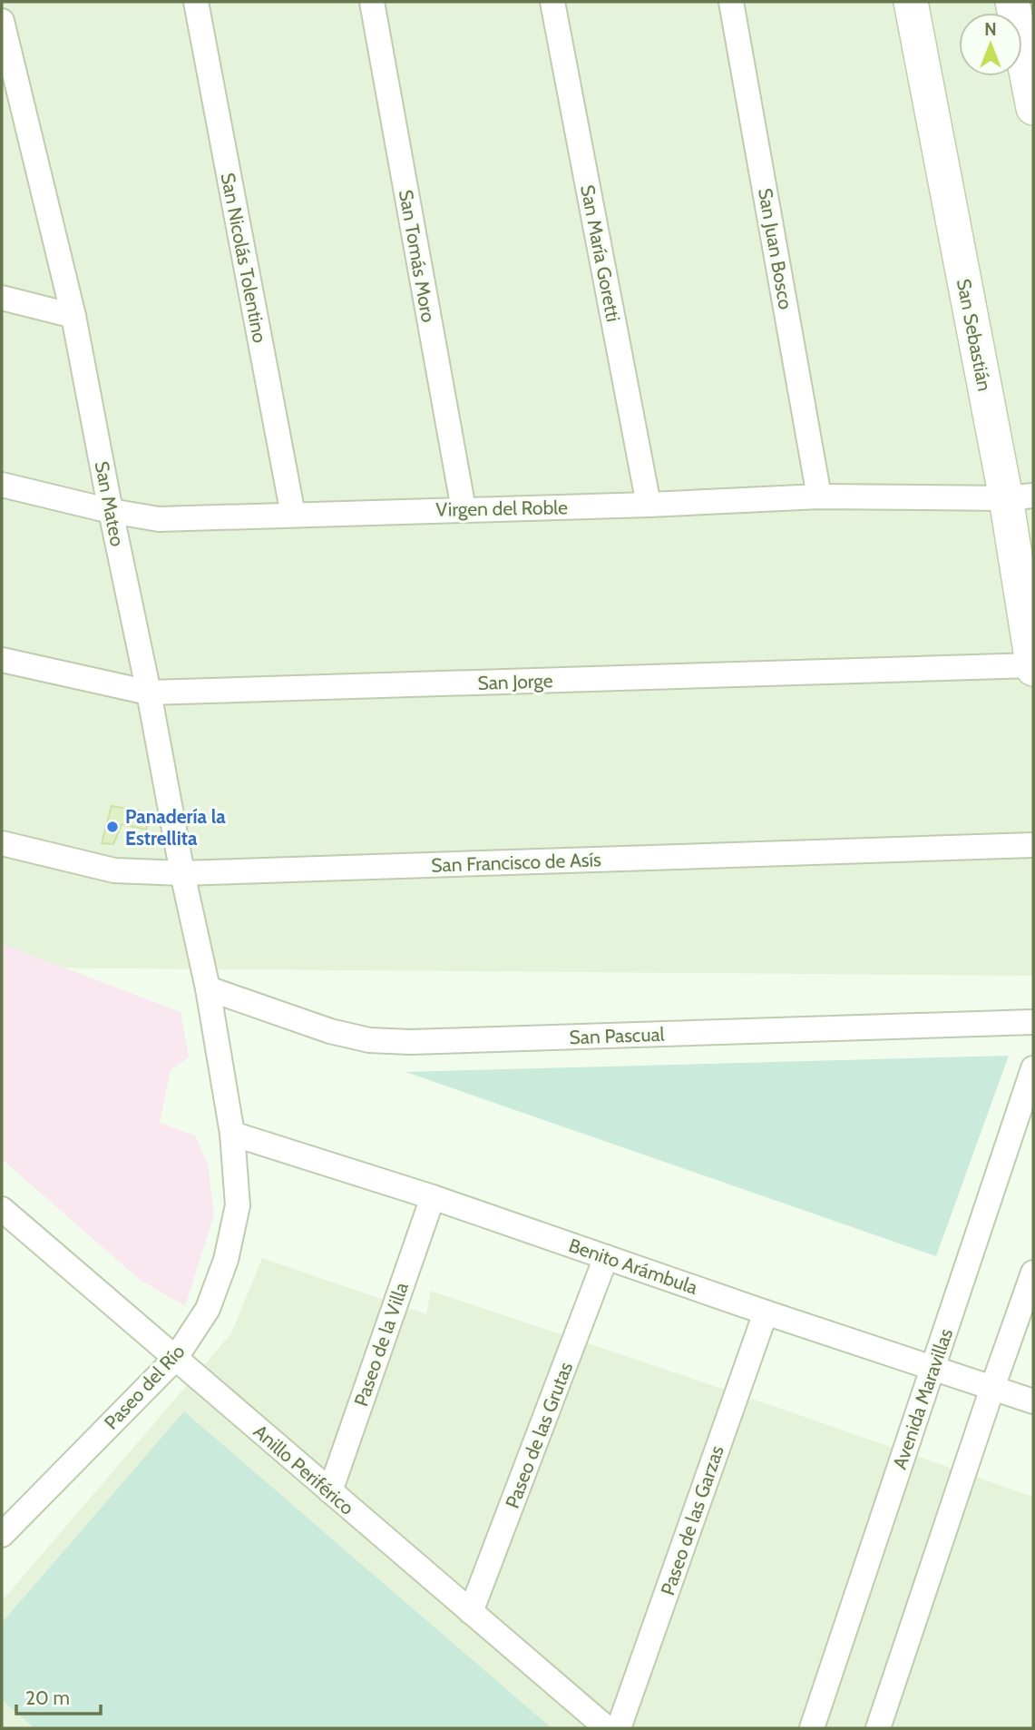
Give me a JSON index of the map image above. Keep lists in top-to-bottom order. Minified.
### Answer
{"streets":{"main road":["San Sebastián"],"street":["San Juan Bosco","San María Goretti","San Tomás Moro","San Nicolás Tolentino","San Mateo","Virgen del Roble","San Jorge","San Francisco de Asís","San Pascual","Benito Arámbula","Paseo de la Villa","Paseo del Río","Avenida Maravillas","Paseo de las Grutas","Anillo Periférico","Paseo de las Garzas"]},"crossings":[["San Juan Bosco","Virgen del Roble"],["San María Goretti","Virgen del Roble"],["San Tomás Moro","Virgen del Roble"],["San Nicolás Tolentino","Virgen del Roble"],["San Sebastián","Virgen del Roble"],["San Sebastián","San Jorge"],["San Mateo","Virgen del Roble"],["San Mateo","San Jorge"],["San Mateo","San Francisco de Asís"],["San Mateo","San Pascual"],["San Mateo","Paseo del Río"],["San Pascual","Paseo del Río"],["Benito Arámbula","Paseo de la Villa"],["Benito Arámbula","Paseo del Río"],["Benito Arámbula","Avenida Maravillas"],["Benito Arámbula","Paseo de las Grutas"],["Benito Arámbula","Paseo de las Garzas"],["Paseo de la Villa","Anillo Periférico"],["Paseo del Río","Anillo Periférico"],["Paseo de las Grutas","Anillo Periférico"]],"places":["Panadería la Estrellita"],"scale_bar":"20 m","north":"top"}
